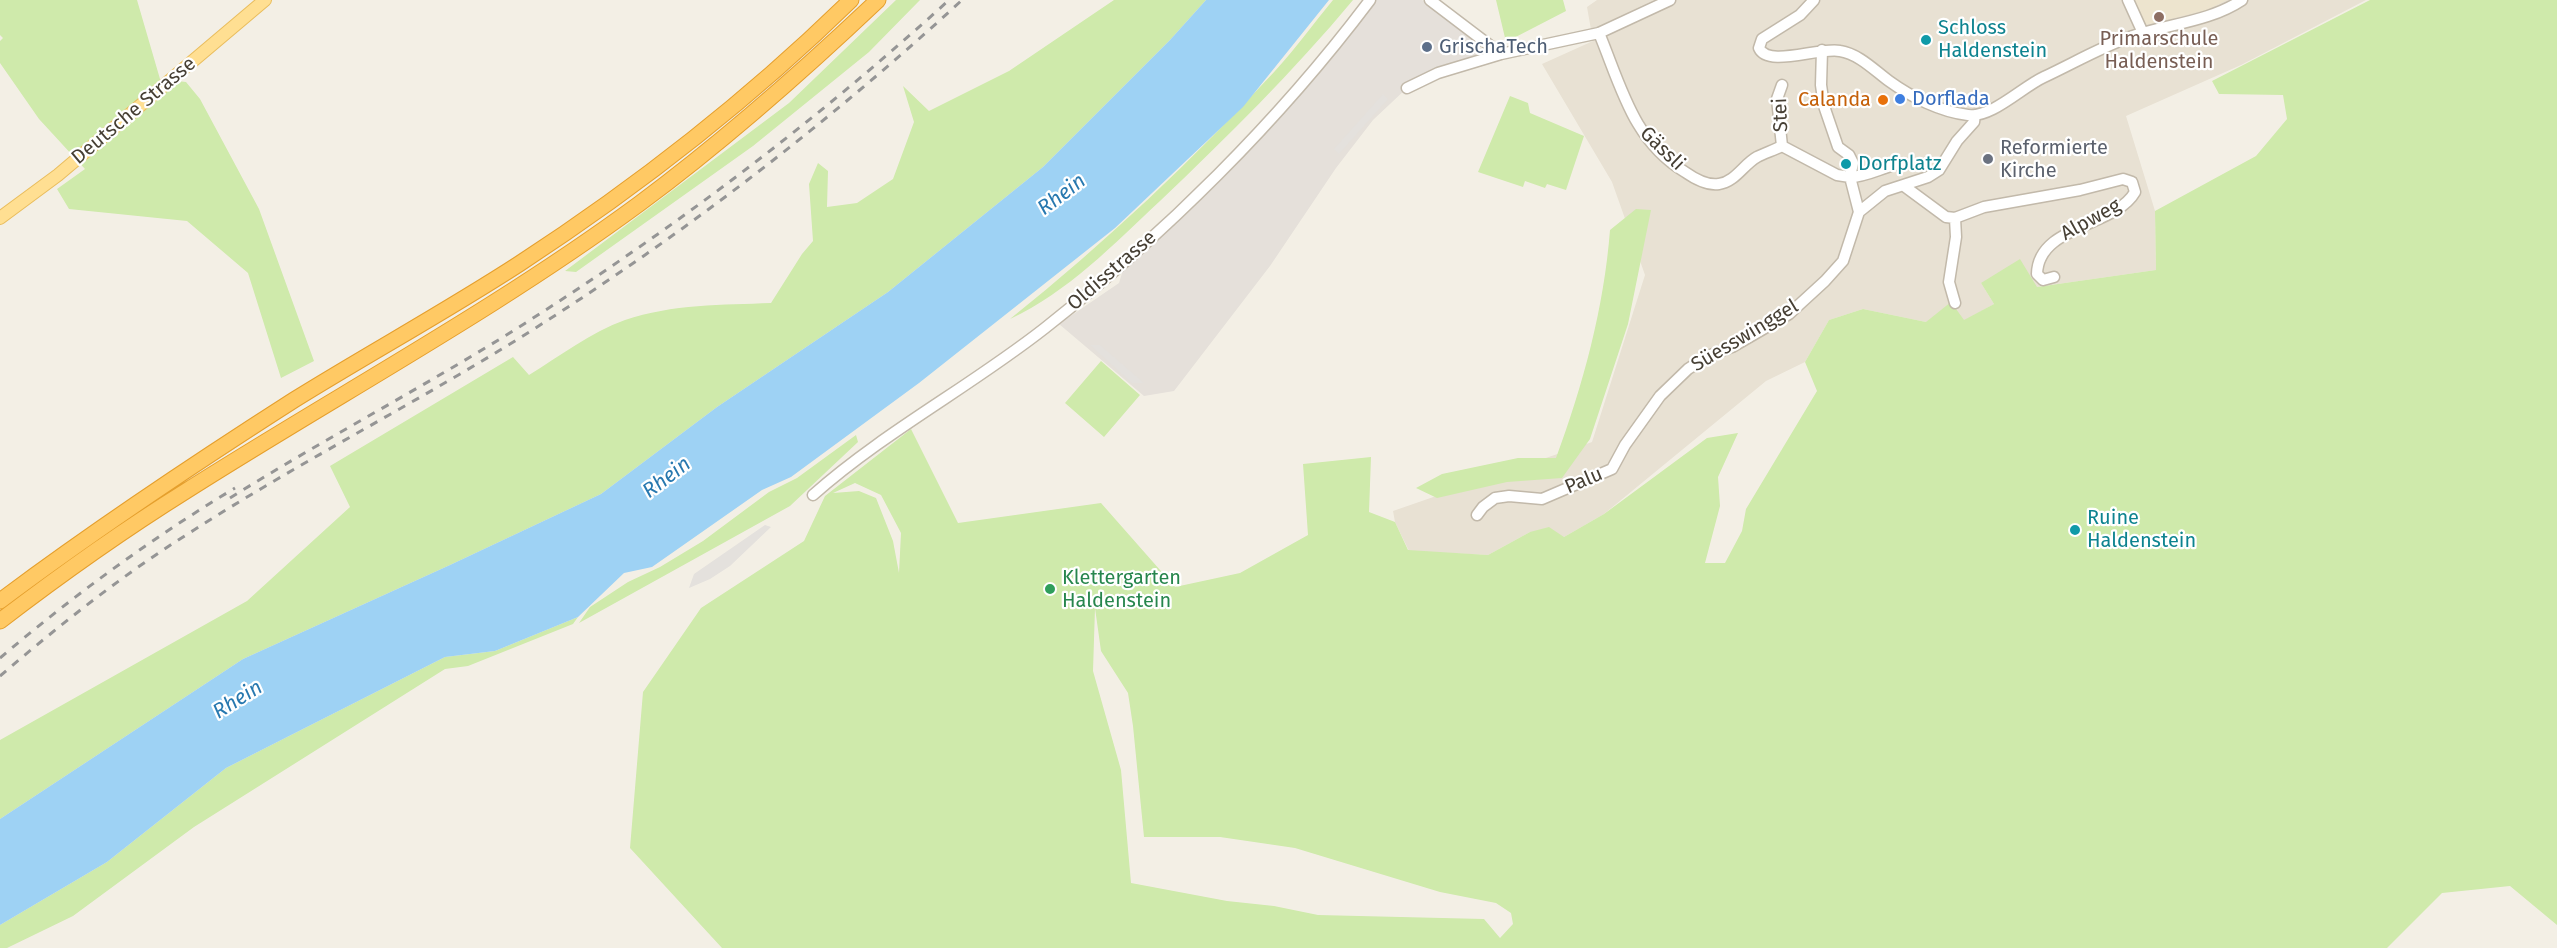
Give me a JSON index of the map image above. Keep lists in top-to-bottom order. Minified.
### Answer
{"streets":{"main road":["Deutsche Strasse"],"street":["Stei","Gässli","Alpweg","Oldisstrasse","Süesswinggel","Palu"]},"crossings":[["Stei","Gässli"],["Süesswinggel","Palu"]],"water":["Rhein"],"places":["Primarschule Haldenstein","Schloss Haldenstein","GrischaTech","Dorflada","Calanda","Reformierte Kirche","Dorfplatz","Ruine Haldenstein","Klettergarten Haldenstein"]}
